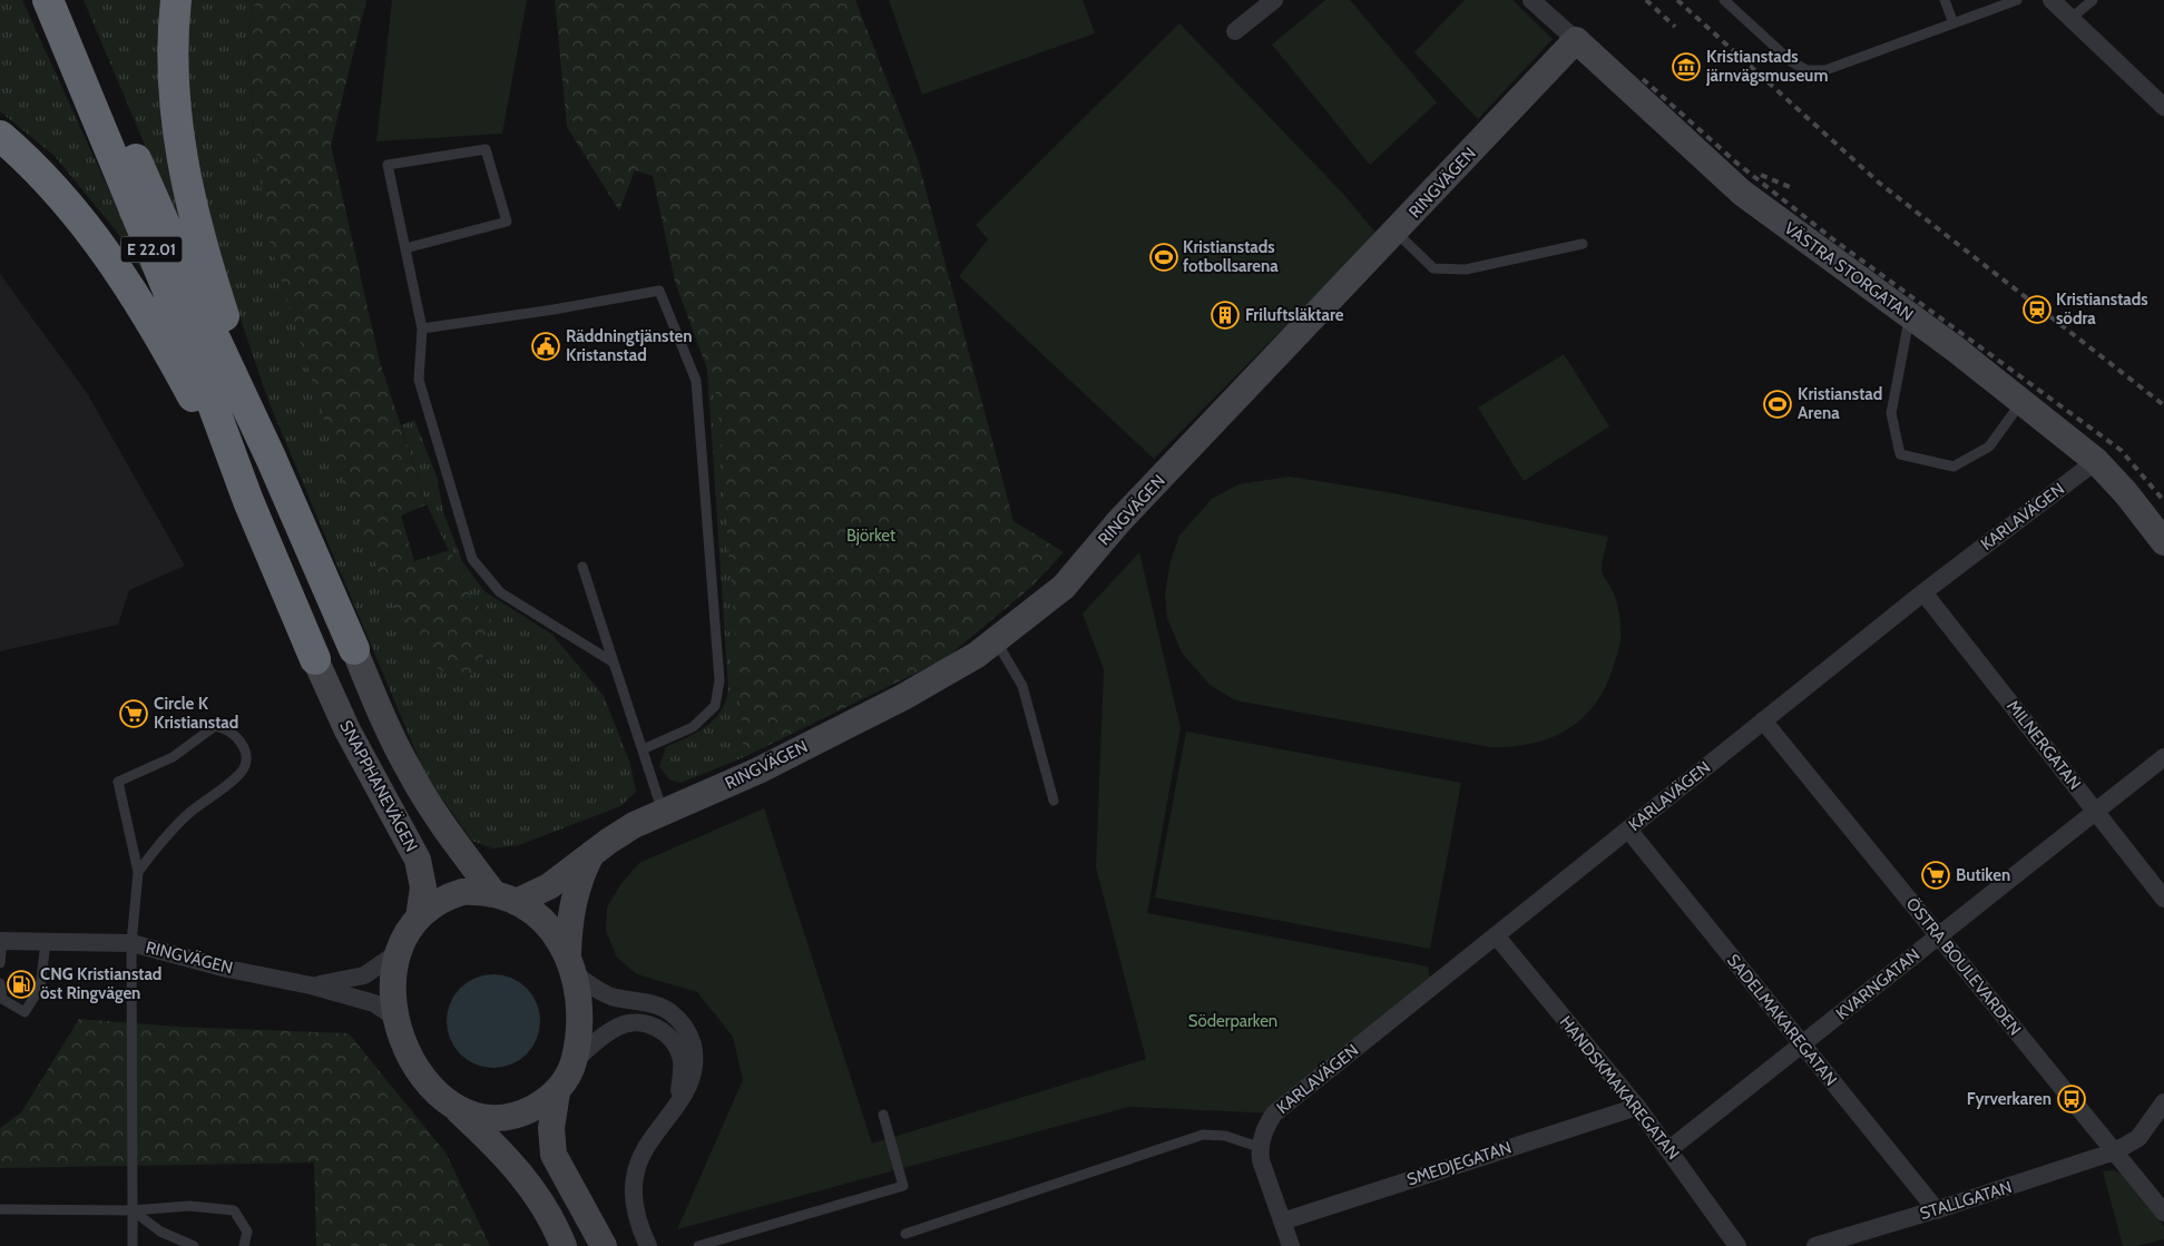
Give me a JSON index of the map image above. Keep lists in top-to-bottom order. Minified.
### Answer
{"streets":{"highway":["E 22.01"],"street":["RINGVÄGEN","VÄSTRA STORGATAN","KARLAVÄGEN","MILNERGATAN","SNAPPHANEVÄGEN","ÖSTRA BOULEVARDEN","KVARNGATAN","SADELMAKAREGATAN","HANDSKMAKAREGATAN","SMEDJEGATAN","STALLGATAN"]},"crossings":[["RINGVÄGEN","VÄSTRA STORGATAN"],["RINGVÄGEN","SNAPPHANEVÄGEN"],["E 22.01","SNAPPHANEVÄGEN"],["VÄSTRA STORGATAN","KARLAVÄGEN"],["KARLAVÄGEN","MILNERGATAN"],["KARLAVÄGEN","ÖSTRA BOULEVARDEN"],["KARLAVÄGEN","SADELMAKAREGATAN"],["KARLAVÄGEN","HANDSKMAKAREGATAN"],["MILNERGATAN","KVARNGATAN"],["ÖSTRA BOULEVARDEN","KVARNGATAN"],["ÖSTRA BOULEVARDEN","STALLGATAN"],["KVARNGATAN","SADELMAKAREGATAN"],["KVARNGATAN","HANDSKMAKAREGATAN"],["SADELMAKAREGATAN","STALLGATAN"],["HANDSKMAKAREGATAN","SMEDJEGATAN"]],"parks":["Björket","Söderparken"],"places":{"museum":["Kristianstads järnvägsmuseum"],"sports":["Kristianstads fotbollsarena","Kristianstad Arena"],"station":["Kristianstads södra"],"building":["Friluftsläktare"],"public building":["Räddningtjänsten Kristanstad"],"supermarket":["Circle K Kristianstad","Butiken"],"fuel station":["CNG Kristianstad öst Ringvägen"],"bus stop":["Fyrverkaren"]}}
